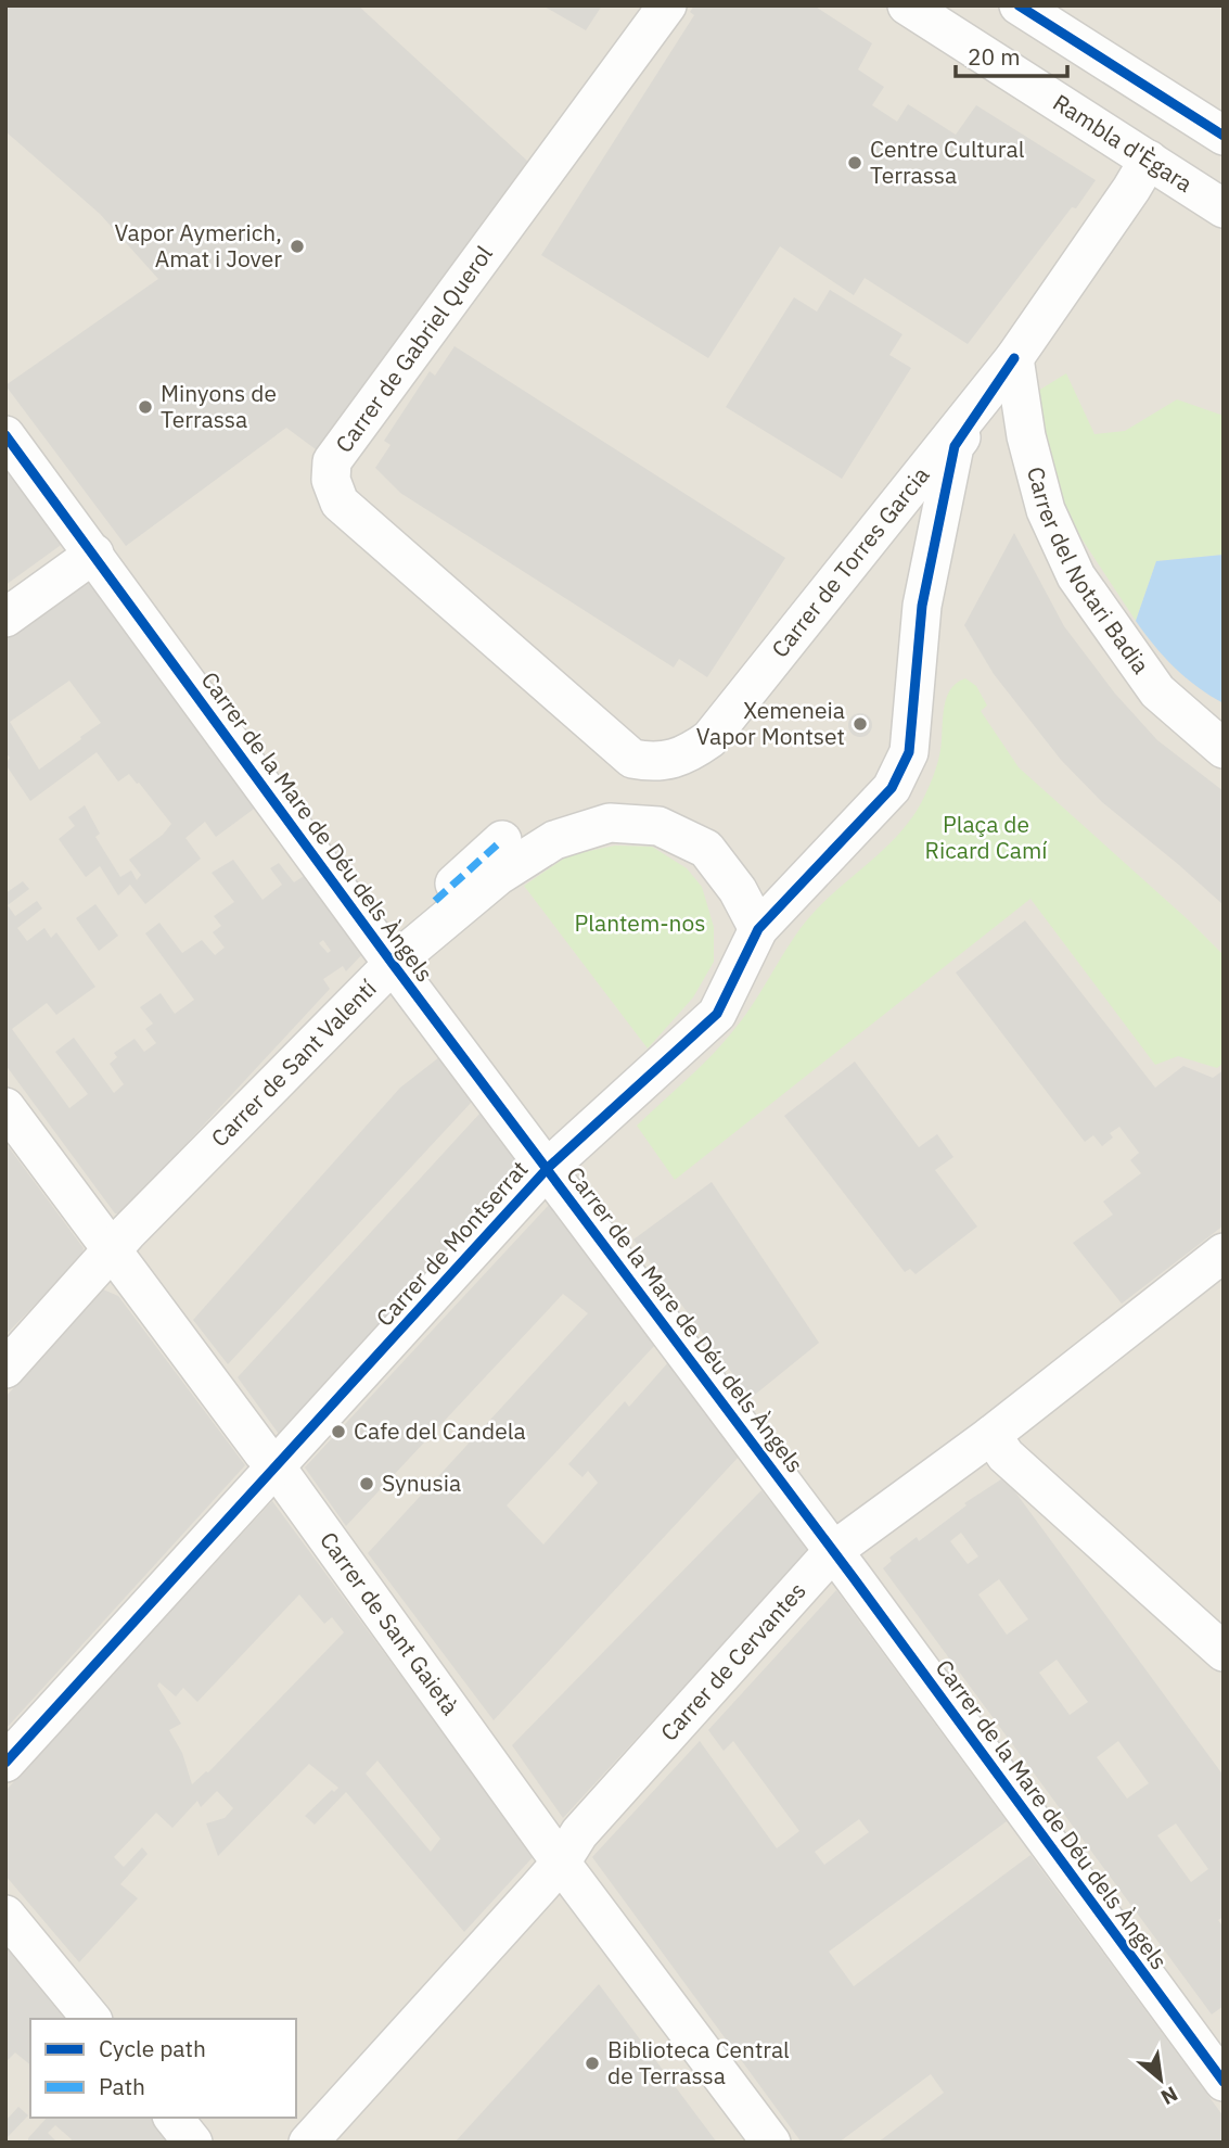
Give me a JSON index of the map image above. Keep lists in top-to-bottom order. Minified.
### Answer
{"streets":{"street":["Rambla d'Ègara","Carrer de Gabriel Querol","Carrer de Torres Garcia","Carrer del Notari Badia","Carrer de la Mare de Déu dels Àngels","Carrer de Sant Valentí","Carrer de Montserrat","Carrer de Sant Gaietà","Carrer de Cervantes"]},"crossings":[["Rambla d'Ègara","Carrer de Torres Garcia"],["Carrer de Gabriel Querol","Carrer de Torres Garcia"],["Carrer de Torres Garcia","Carrer del Notari Badia"],["Carrer de Torres Garcia","Carrer de Montserrat"],["Carrer del Notari Badia","Carrer de Montserrat"],["Carrer de la Mare de Déu dels Àngels","Carrer de Sant Valentí"],["Carrer de la Mare de Déu dels Àngels","Carrer de Montserrat"],["Carrer de la Mare de Déu dels Àngels","Carrer de Cervantes"],["Carrer de Sant Valentí","Carrer de Montserrat"],["Carrer de Sant Valentí","Carrer de Sant Gaietà"],["Carrer de Montserrat","Carrer de Sant Gaietà"],["Carrer de Sant Gaietà","Carrer de Cervantes"]],"parks":["Plaça de Ricard Camí","Plantem-nos"],"places":["Centre Cultural Terrassa","Vapor Aymerich, Amat i Jover","Minyons de Terrassa","Xemeneia Vapor Montset","Cafe del Candela","Synusia","Biblioteca Central de Terrassa"],"legend":["Cycle path","Path"],"scale_bar":"20 m","north":"bottom right"}
